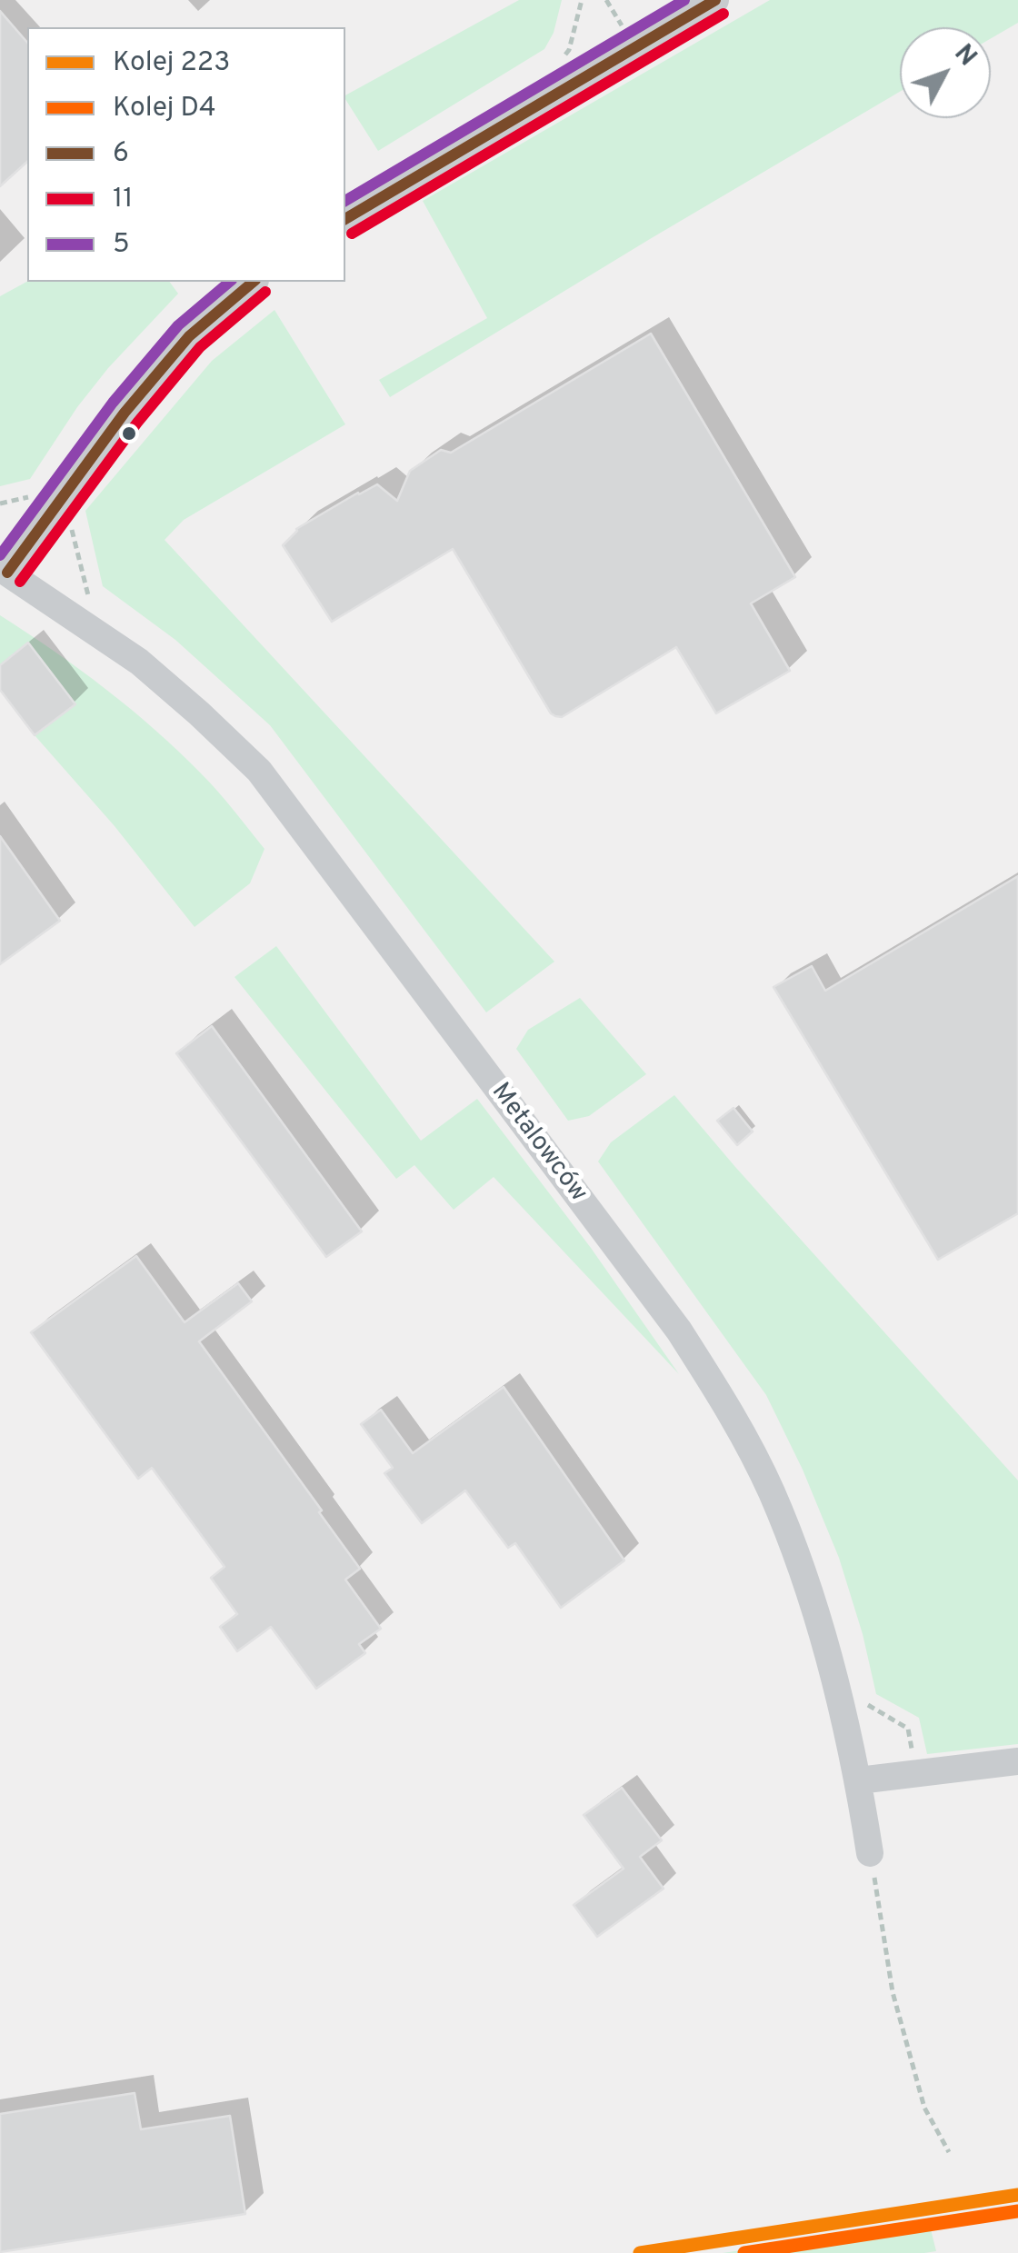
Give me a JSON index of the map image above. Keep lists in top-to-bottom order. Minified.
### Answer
{"streets":{"street":["Metalowców"]},"lines":["transit line 6","transit line 5","transit line 11","rail line 223","rail line D4"],"legend":["Kolej 223","Kolej D4","6","11","5"],"north":"top right"}
